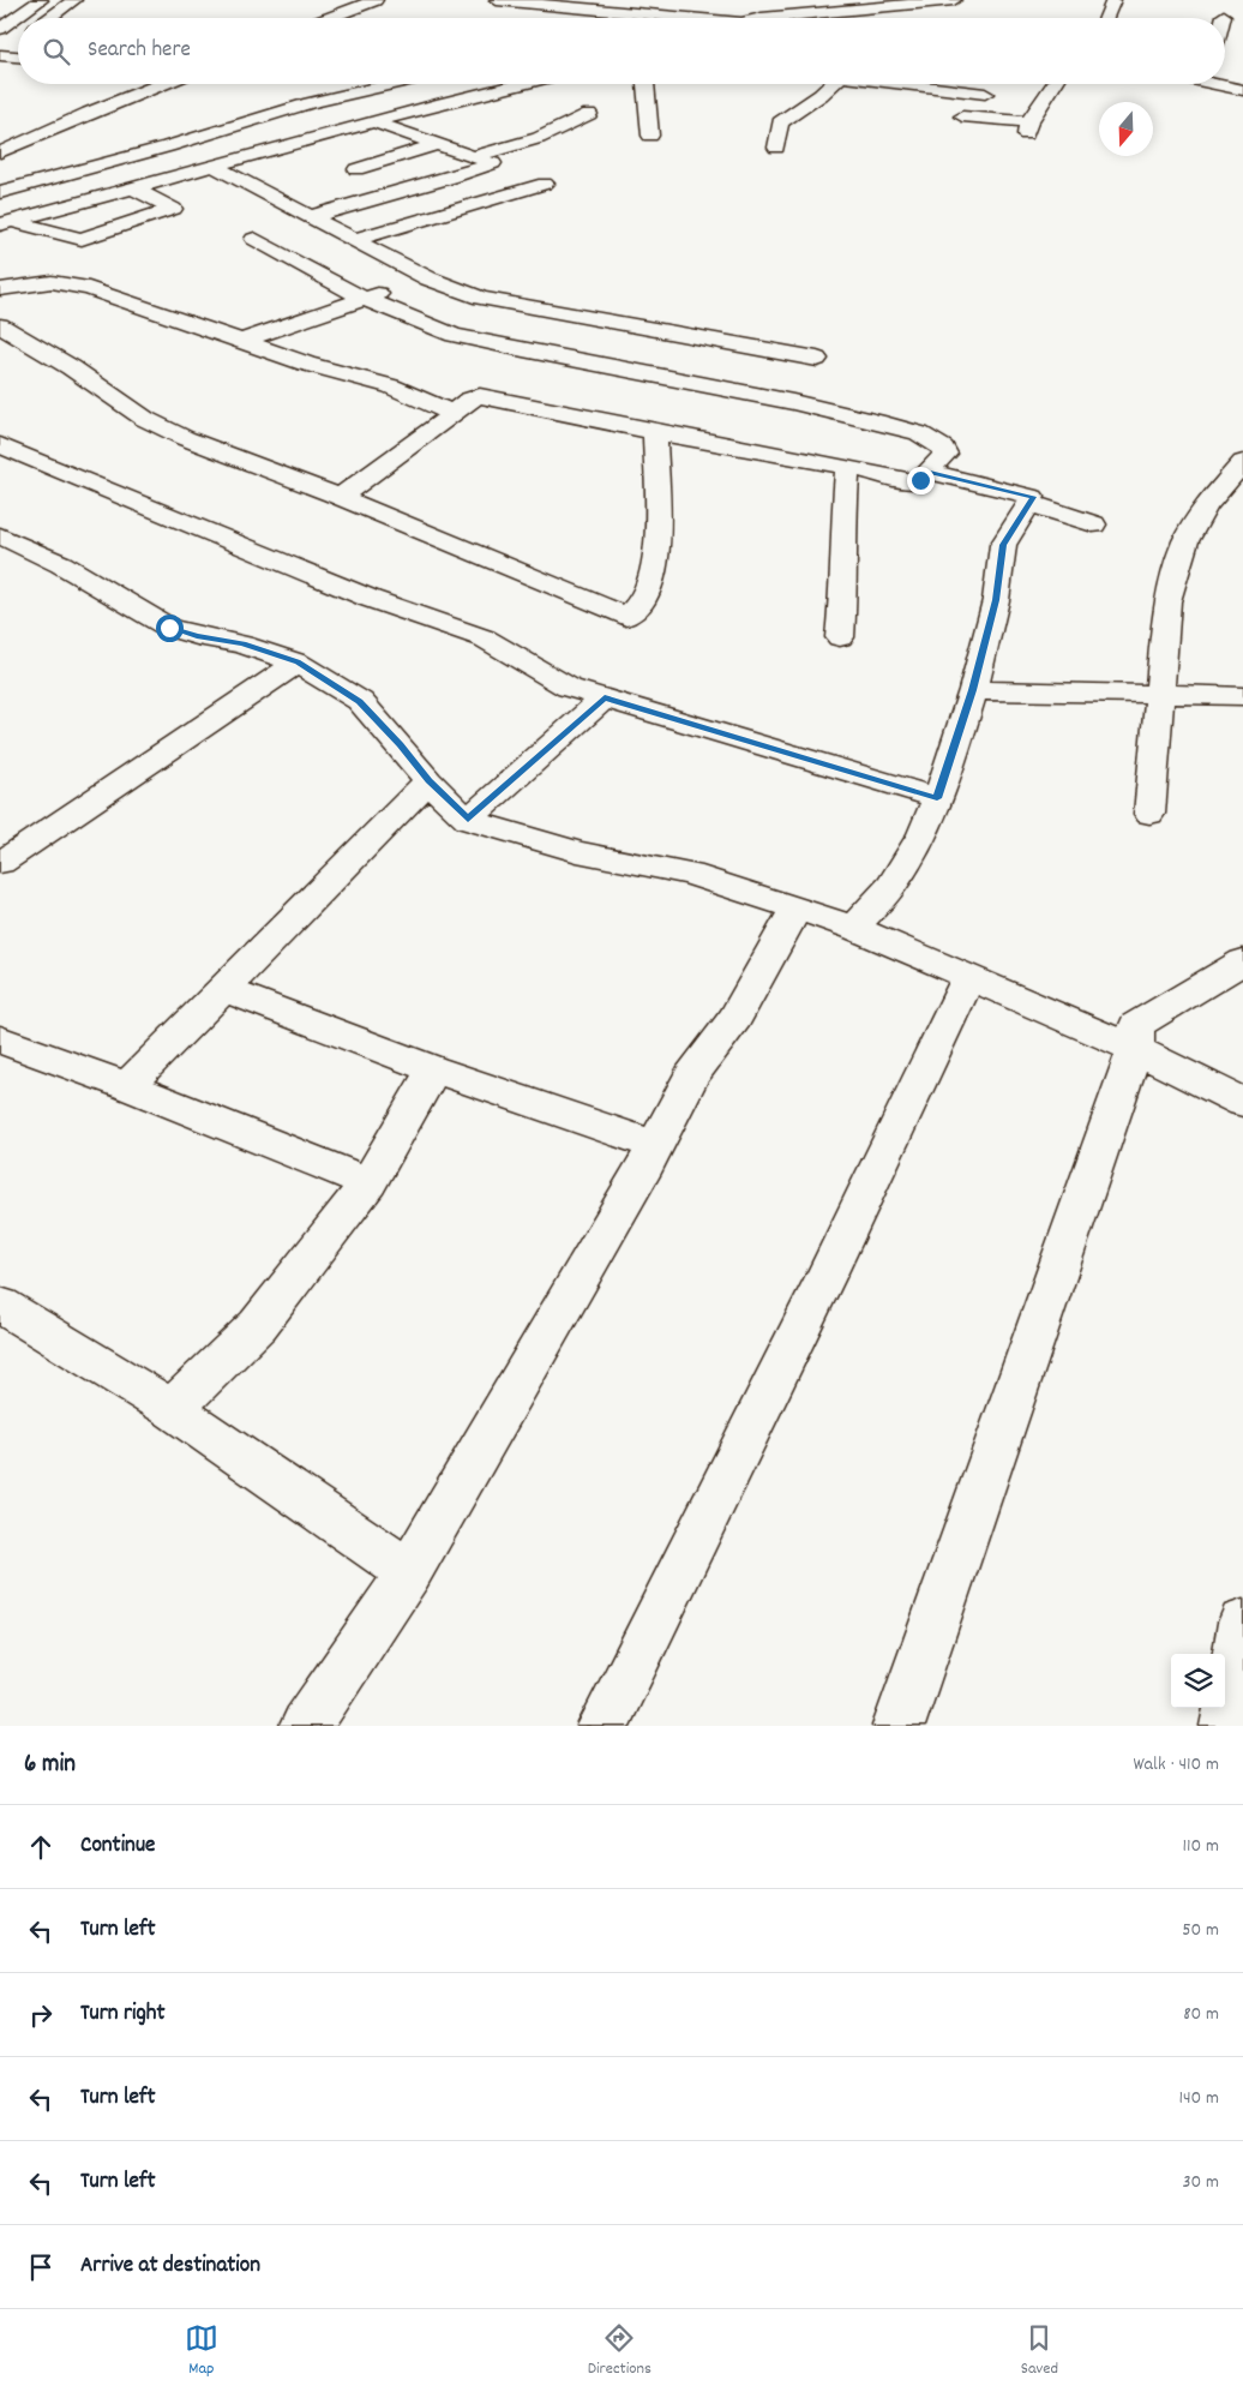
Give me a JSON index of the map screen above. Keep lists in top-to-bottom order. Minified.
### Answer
{"north":"bottom","page":{"search":"Search here","heading":["6 min","Walk · 410 m"],"list":[["Continue","110 m"],["Turn left","50 m"],["Turn right","80 m"],["Turn left","140 m"],["Turn left","30 m"],"Arrive at destination"],"nav":["Map","Directions","Saved"]}}
